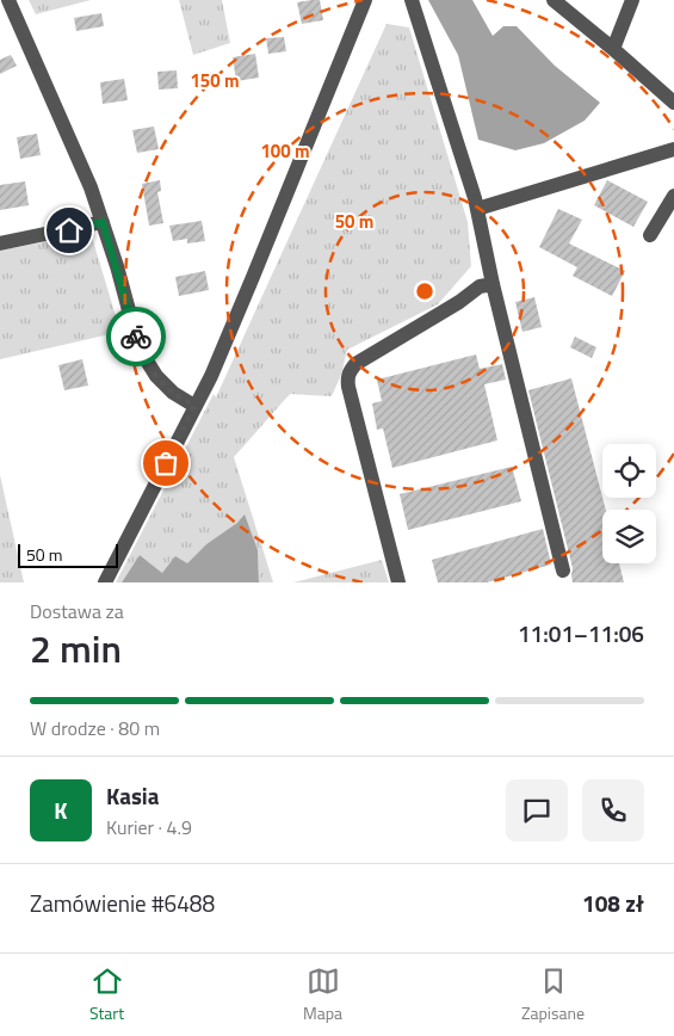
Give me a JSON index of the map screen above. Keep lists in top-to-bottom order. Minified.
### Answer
{"scale_bar":"50 m","page":{"scale":"50 m","heading":["2 min","Dostawa za","11:01–11:06"],"panel":["Kasia","Kurier · 4.9","Zamówienie #6488","108 zł"],"bar":"W drodze · 80 m","round":"K","tabs":["Start","Mapa","Zapisane"]},"rings":["150 m","100 m","50 m"]}
